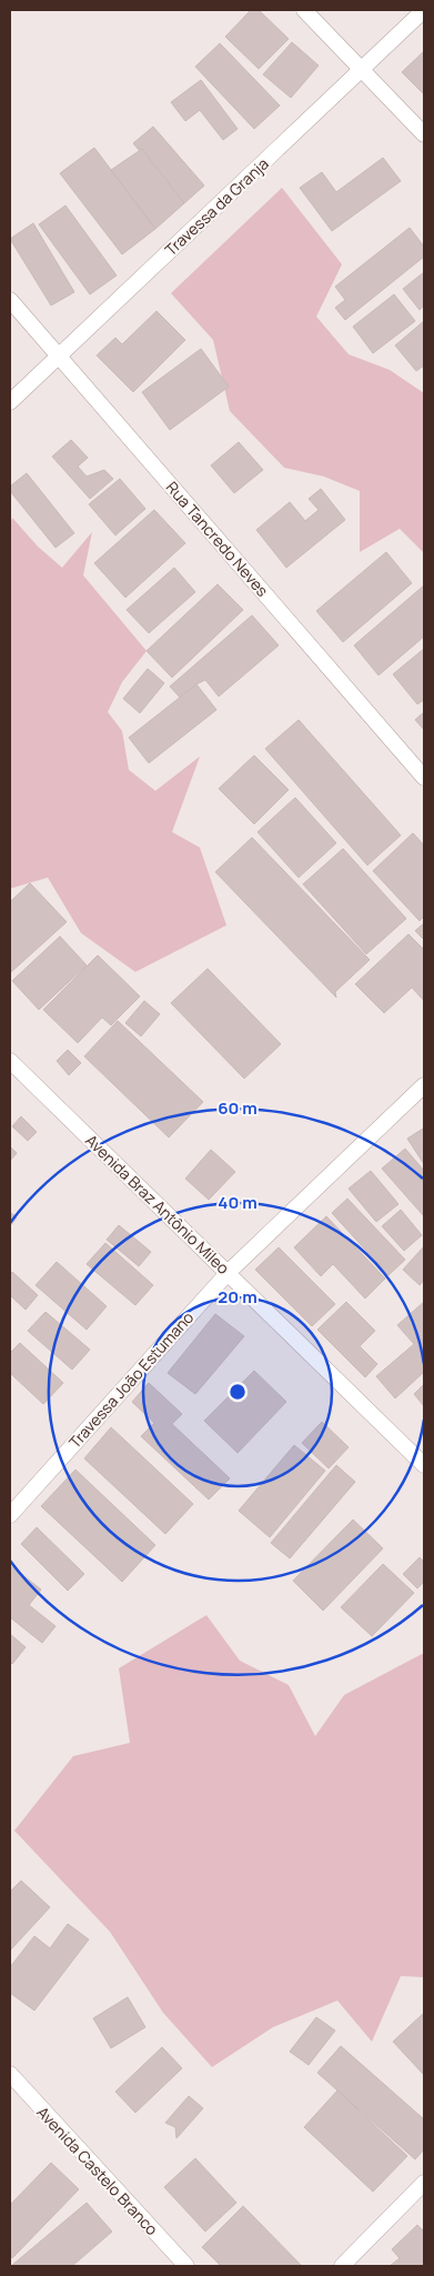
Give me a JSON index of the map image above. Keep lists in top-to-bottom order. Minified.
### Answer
{"streets":{"street":["Travessa da Granja","Rua Tancredo Neves","Avenida Braz Antônio Mileo","Travessa João Estumano","Avenida Castelo Branco"]},"crossings":[["Travessa da Granja","Rua Tancredo Neves"],["Avenida Braz Antônio Mileo","Travessa João Estumano"]],"rings":["60 m","40 m","20 m"]}
